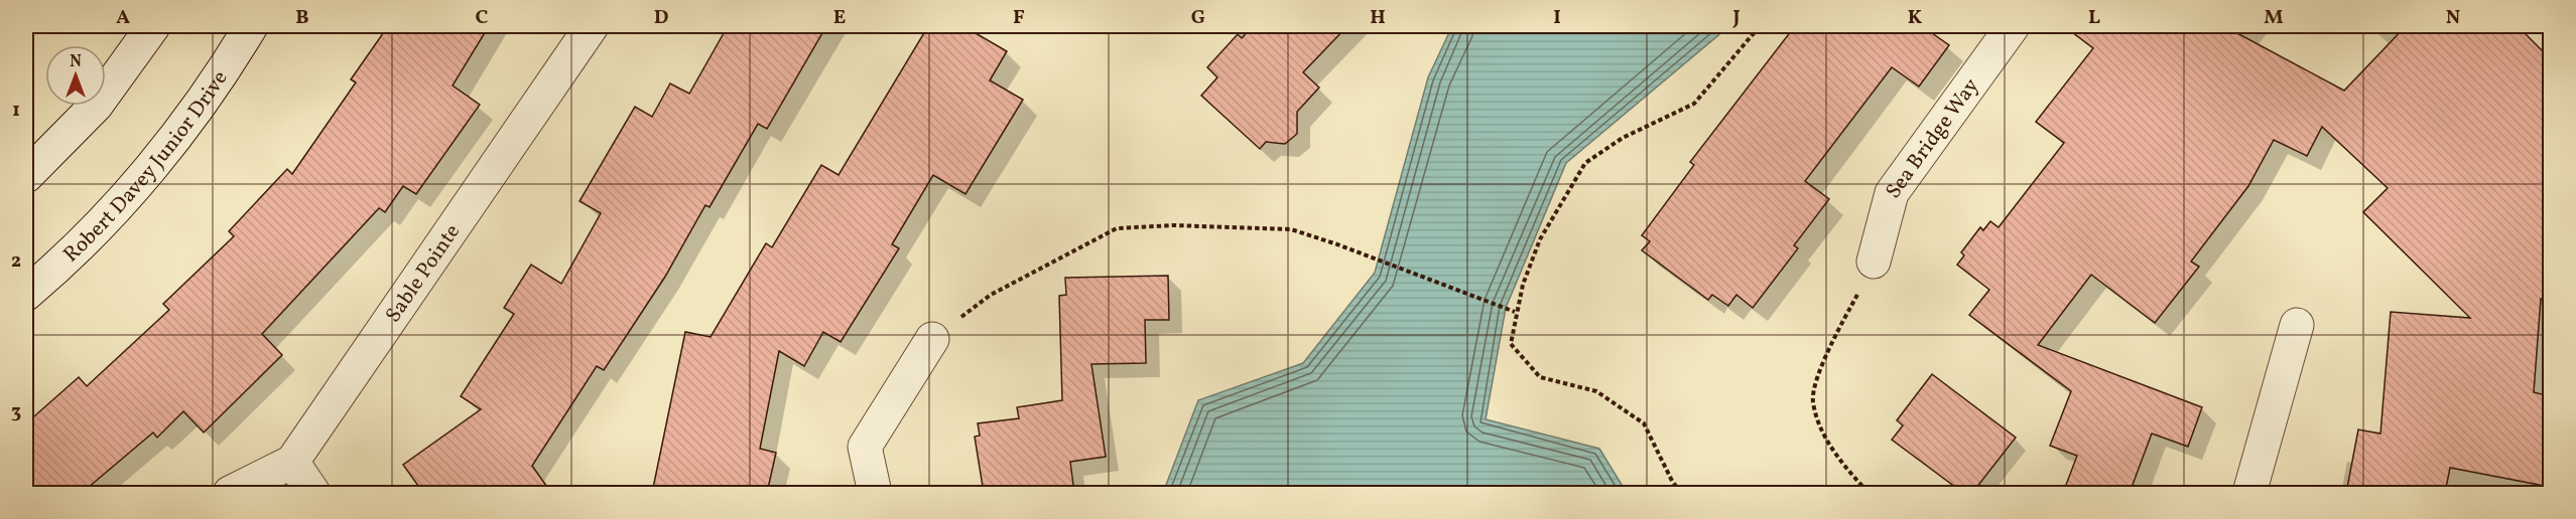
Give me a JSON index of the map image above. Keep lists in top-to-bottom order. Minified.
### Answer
{"streets":{"street":["Sea Bridge Way","Robert Davey Junior Drive","Sable Pointe"]},"north":"top","grid":{"columns":["A","B","C","D","E","F","G","H","I","J","K","L","M","N"],"rows":["1","2","3"]}}
